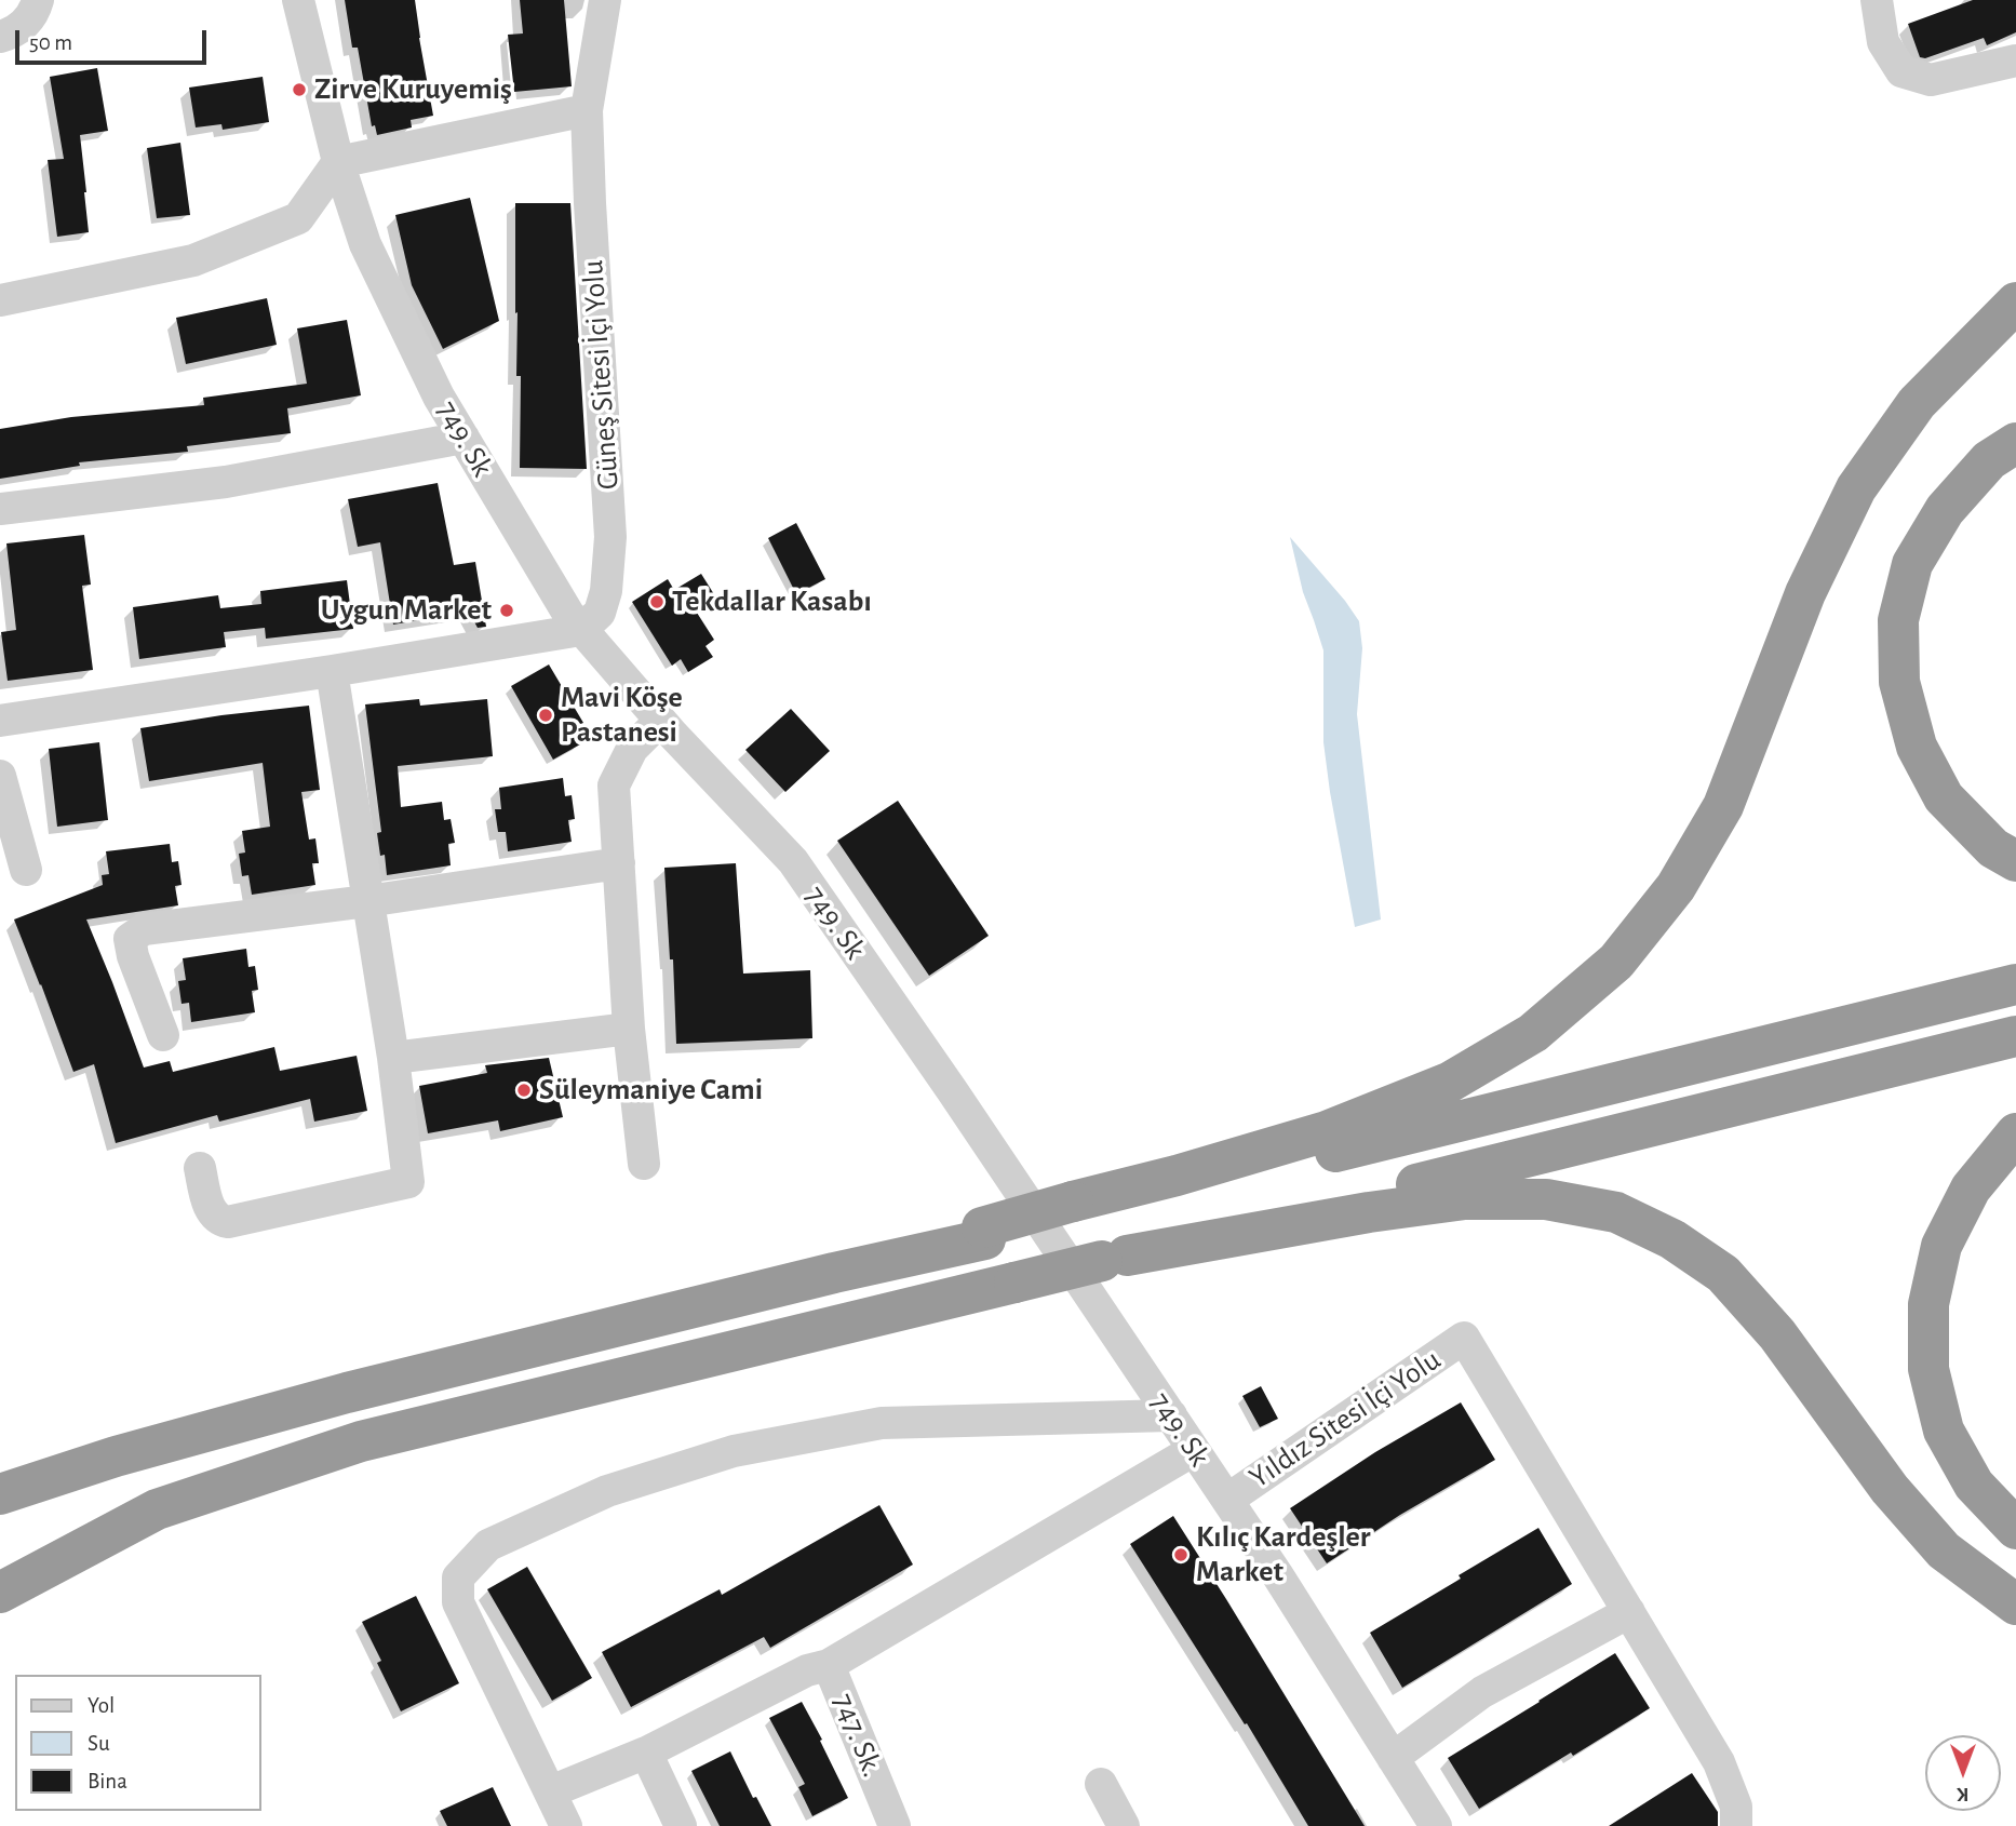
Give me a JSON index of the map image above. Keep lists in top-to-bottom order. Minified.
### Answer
{"streets":{"street":["Güneş Sitesi İçi Yolu","749. Sk","Yıldız Sitesi İçi Yolu","747. Sk."]},"crossings":[["Güneş Sitesi İçi Yolu","749. Sk"],["749. Sk","Yıldız Sitesi İçi Yolu"]],"places":["Zirve Kuruyemiş","Tekdallar Kasabı","Uygun Market","Mavi Köşe Pastanesi","Süleymaniye Cami","Kılıç Kardeşler Market"],"legend":["Yol","Su","Bina"],"scale_bar":"50 m","north":"bottom"}
